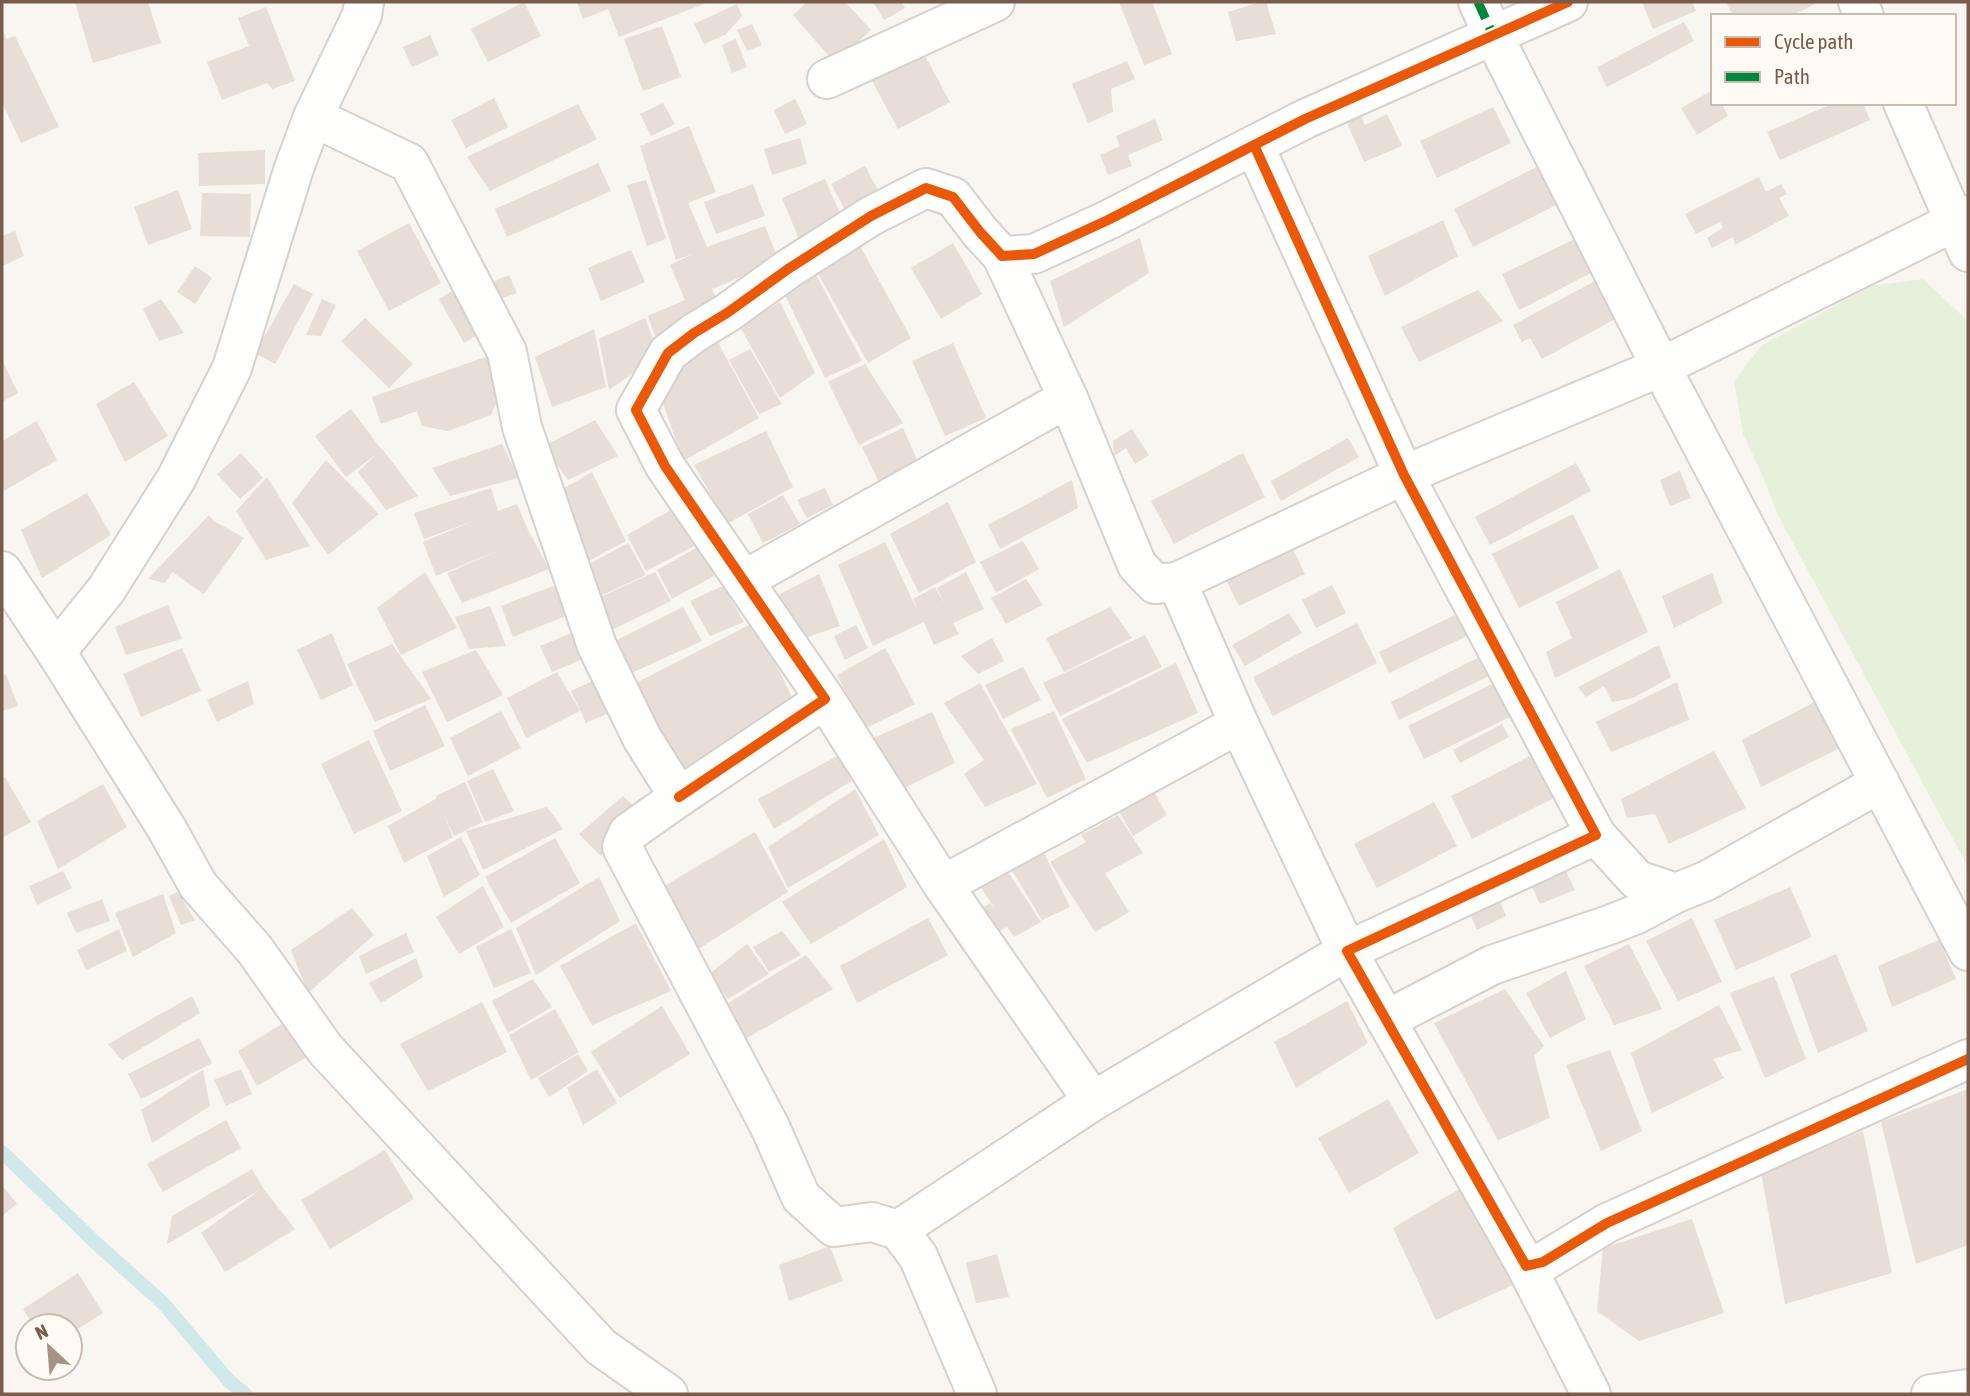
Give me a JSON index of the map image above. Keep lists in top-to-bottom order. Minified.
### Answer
{"legend":["Cycle path","Path"],"north":"top left"}
